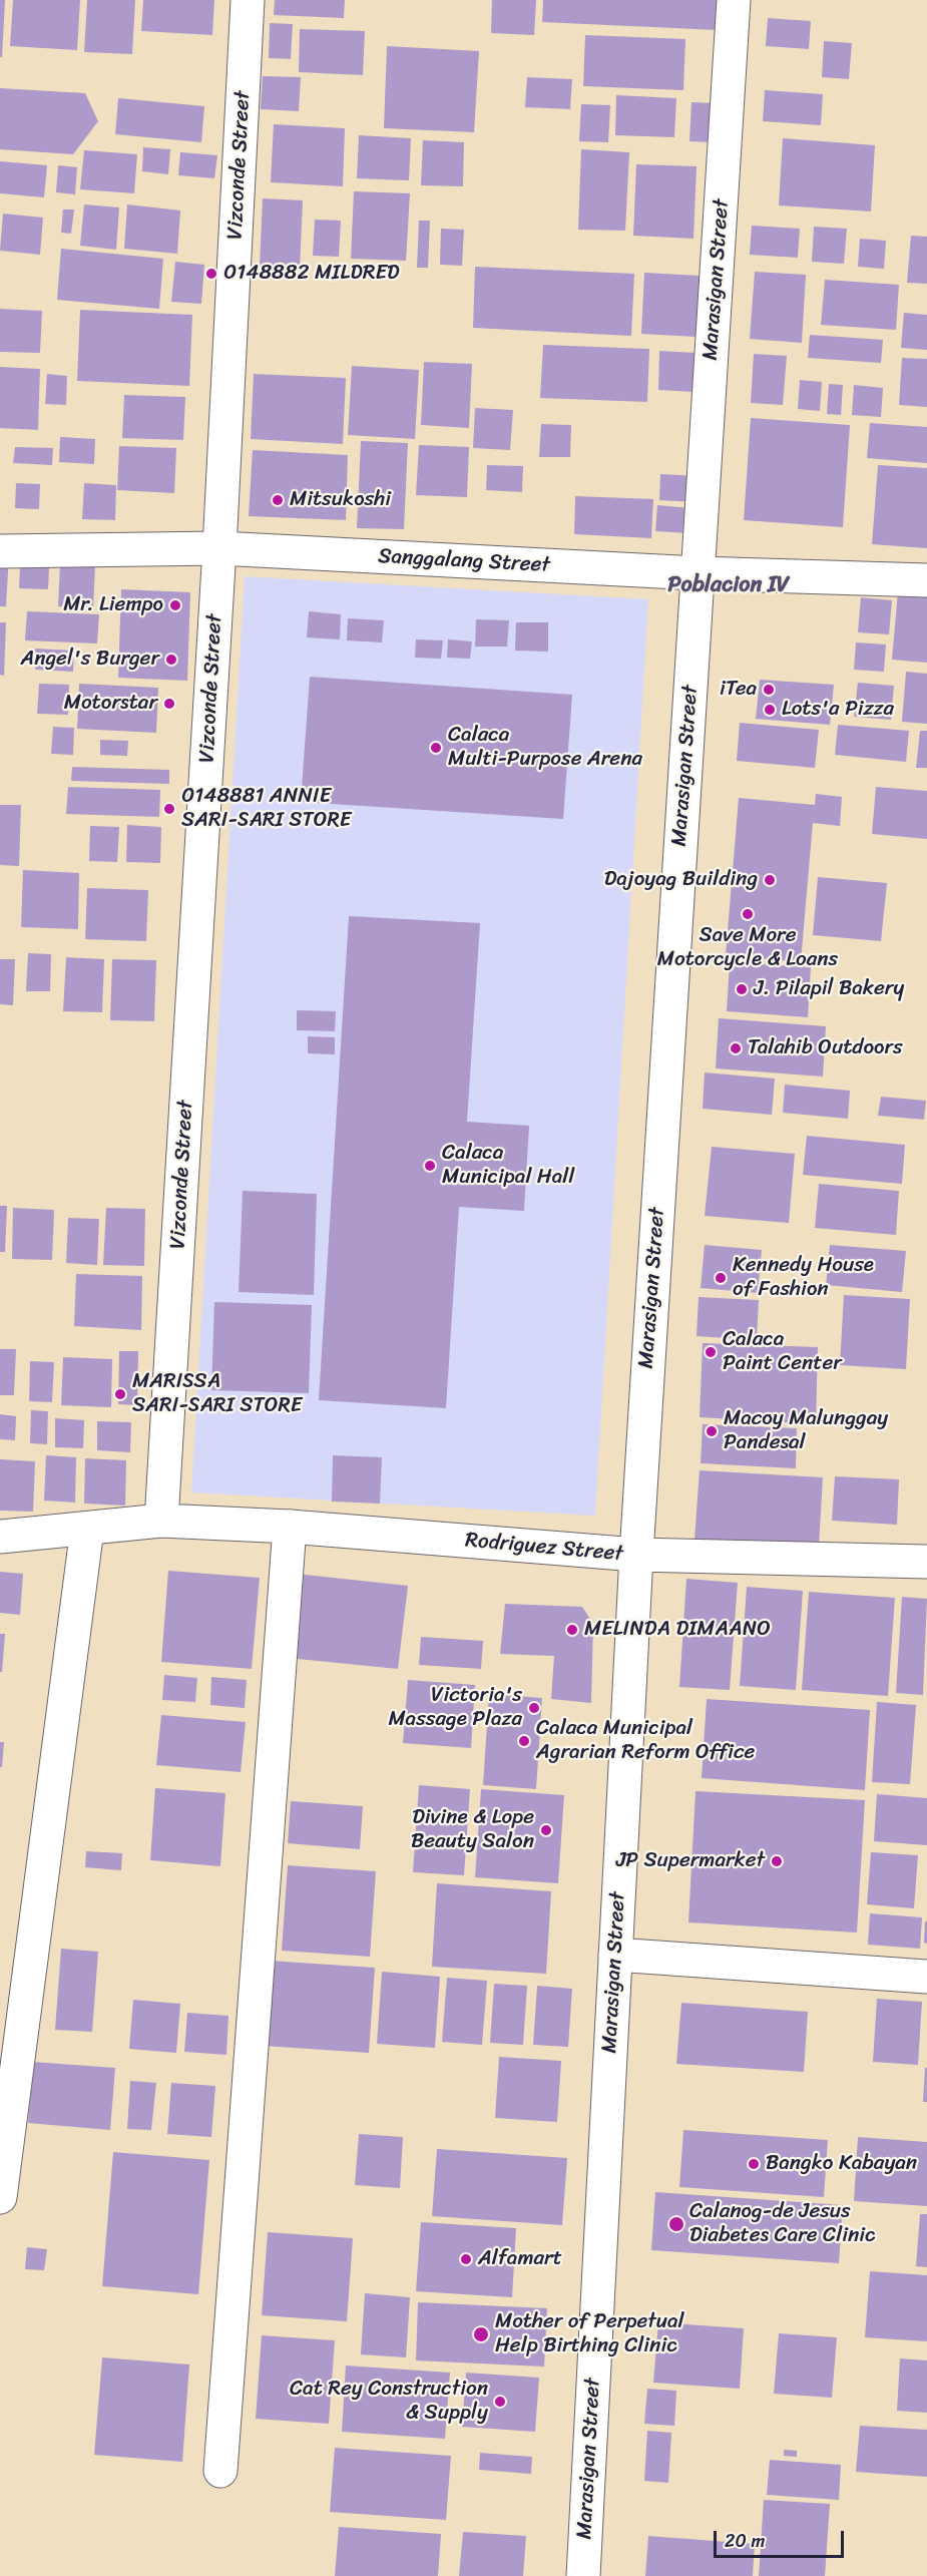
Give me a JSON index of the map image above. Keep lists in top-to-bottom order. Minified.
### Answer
{"streets":{"main road":["Vizconde Street","Marasigan Street","Sanggalang Street","Rodriguez Street"]},"crossings":[["Vizconde Street","Sanggalang Street"],["Vizconde Street","Rodriguez Street"],["Marasigan Street","Sanggalang Street"],["Marasigan Street","Rodriguez Street"]],"districts":["Poblacion IV"],"places":["0148882 MILDRED","Mitsukoshi","Mr. Liempo","Angel's Burger","iTea","Motorstar","Lots'a Pizza","Calaca Multi-Purpose Arena","0148881 ANNIE SARI-SARI STORE","Dajoyag Building","Save More Motorcycle & Loans","J. Pilapil Bakery","Talahib Outdoors","Calaca Municipal Hall","Kennedy House of Fashion","Calaca Paint Center","MARISSA SARI-SARI STORE","Macoy Malunggay Pandesal","MELINDA DIMAANO","Victoria's Massage Plaza","Calaca Municipal Agrarian Reform Office","Divine & Lope Beauty Salon","JP Supermarket","Bangko Kabayan","Calanog-de Jesus Diabetes Care Clinic","Alfamart","Mother of Perpetual Help Birthing Clinic","Cat Rey Construction & Supply"],"scale_bar":"20 m"}
